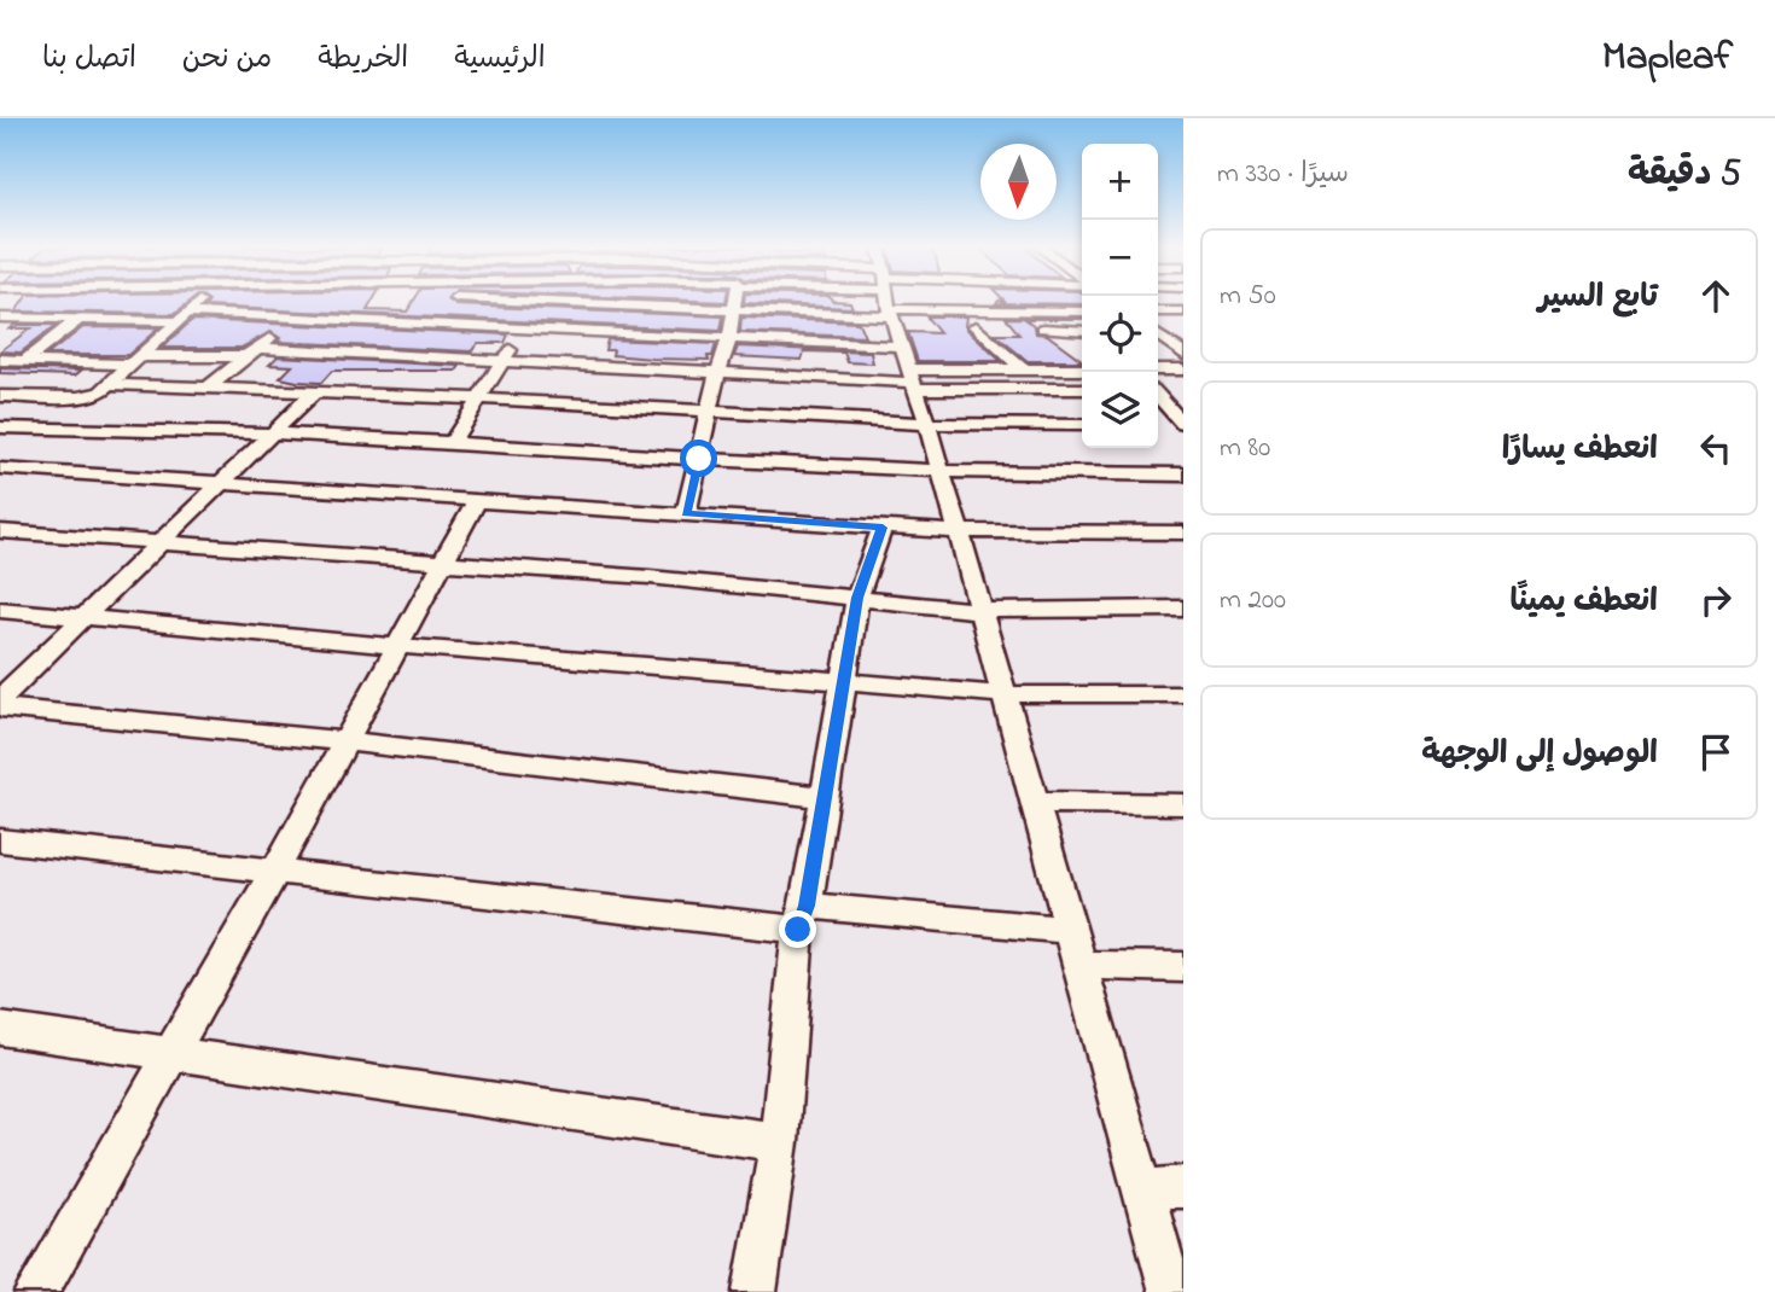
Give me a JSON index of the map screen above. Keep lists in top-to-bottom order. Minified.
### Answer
{"north":"bottom","page":{"header":"Mapleaf","nav":["الرئيسية","الخريطة","من نحن","اتصل بنا"],"heading":["5 دقيقة","سيرًا · 330 m"],"map_buttons":["+","−"],"list":[["تابع السير","50 m"],["انعطف يسارًا","80 m"],["انعطف يمينًا","200 m"],"الوصول إلى الوجهة"]}}
